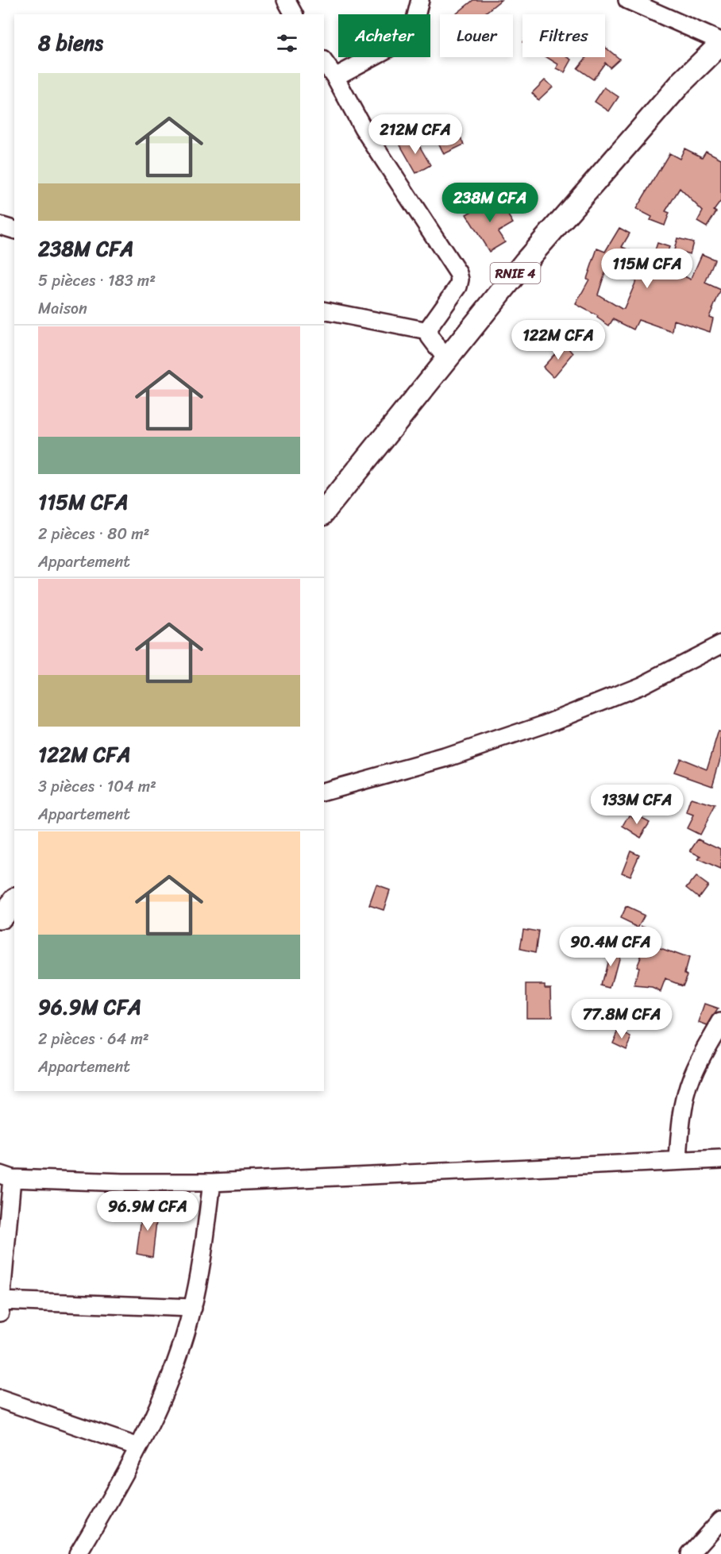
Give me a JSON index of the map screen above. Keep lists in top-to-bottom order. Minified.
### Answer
{"streets":{"main road":["RNIE 4"]},"page":{"chip":["Acheter","Louer","Filtres"],"heading":"8 biens","list":[{"name":"238M CFA","note":"5 pièces · 183 m² · Maison"},{"name":"115M CFA","note":"2 pièces · 80 m² · Appartement"},{"name":"122M CFA","note":"3 pièces · 104 m² · Appartement"},{"name":"96.9M CFA","note":"2 pièces · 64 m² · Appartement"}],"price":["212M CFA","238M CFA","115M CFA","122M CFA","133M CFA","90.4M CFA","77.8M CFA","96.9M CFA"]}}
